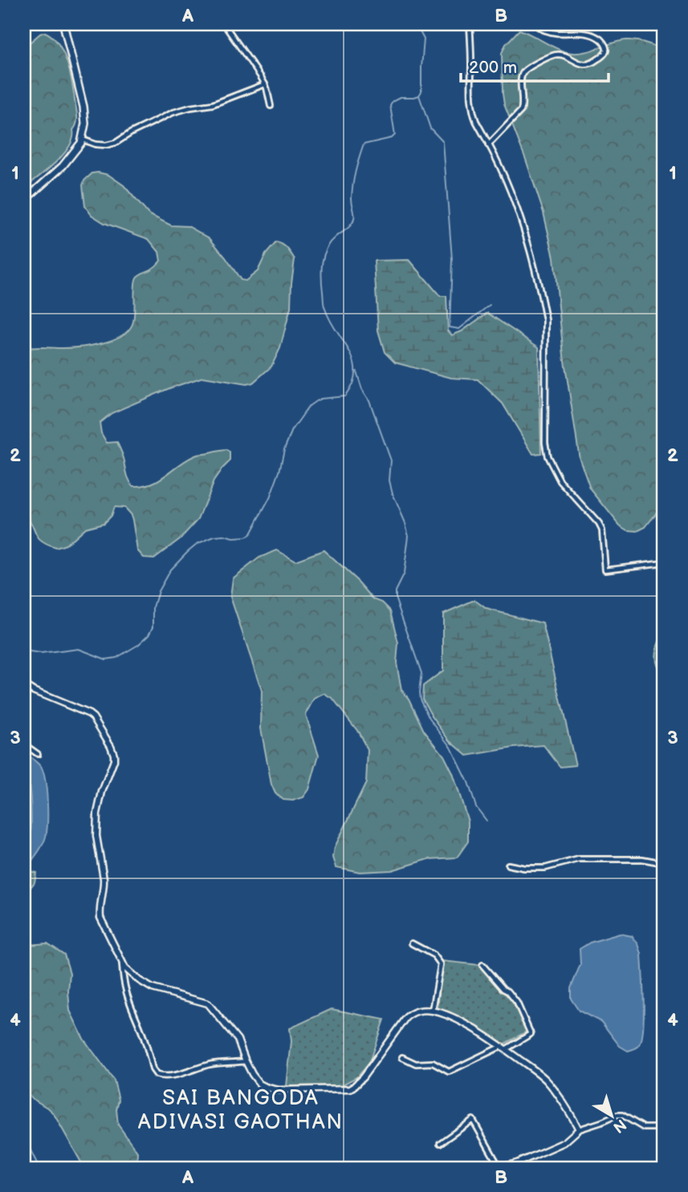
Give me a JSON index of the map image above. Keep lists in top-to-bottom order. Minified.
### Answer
{"districts":["SAI BANGODA ADIVASI GAOTHAN"],"scale_bar":"200 m","north":"bottom right","grid":{"columns":["A","B"],"rows":["1","2","3","4"]}}
